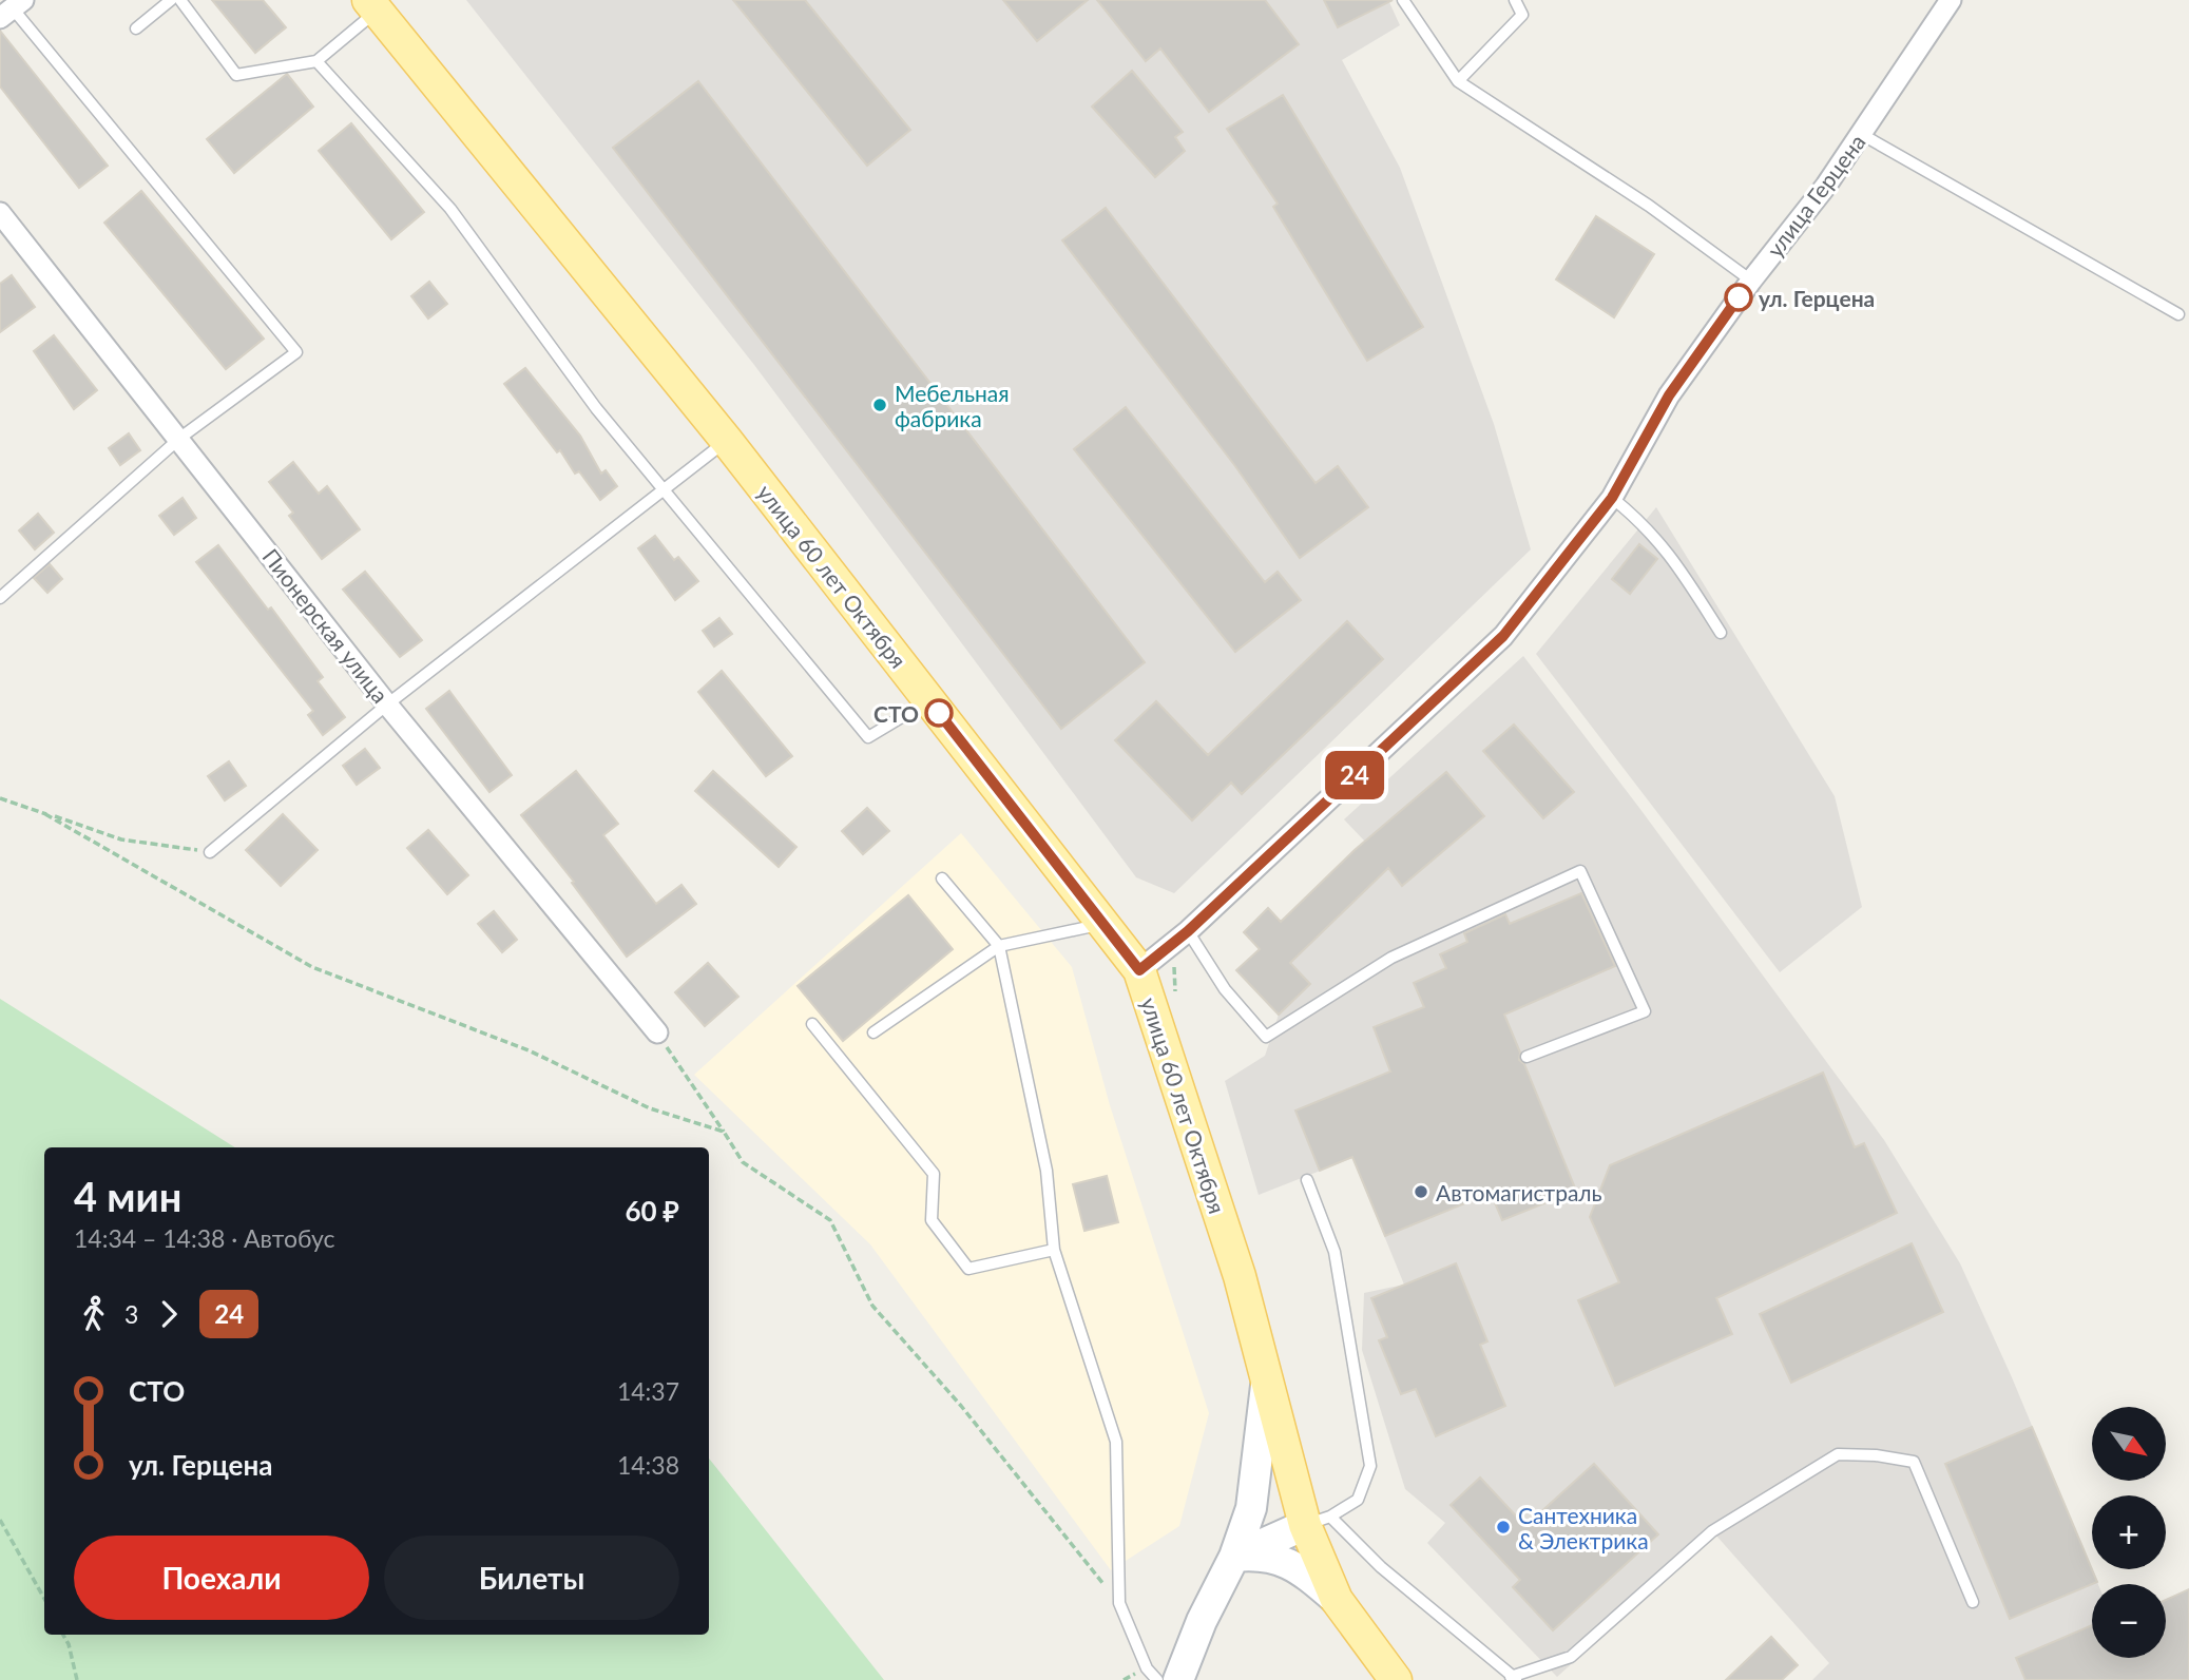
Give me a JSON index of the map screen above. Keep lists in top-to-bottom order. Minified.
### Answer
{"streets":{"main road":["улица 60 лет Октября"],"street":["улица Герцена","Пионерская улица"]},"crossings":[["улица Герцена","улица 60 лет Октября"]],"places":["ул. Герцена","Мебельная фабрика","СТО","Автомагистраль","Сантехника & Электрика"],"lines":["bus line 24"],"north":"bottom right","page":{"on_map":"24","heading":["4 мин","14:34 – 14:38 · Автобус","60 ₽"],"legs":["3","24"],"list":[{"name":"СТО","value":"14:37"},{"name":"ул. Герцена","value":"14:38"}],"map_buttons":["+","−"],"buttons":["Поехали","Билеты"]}}
